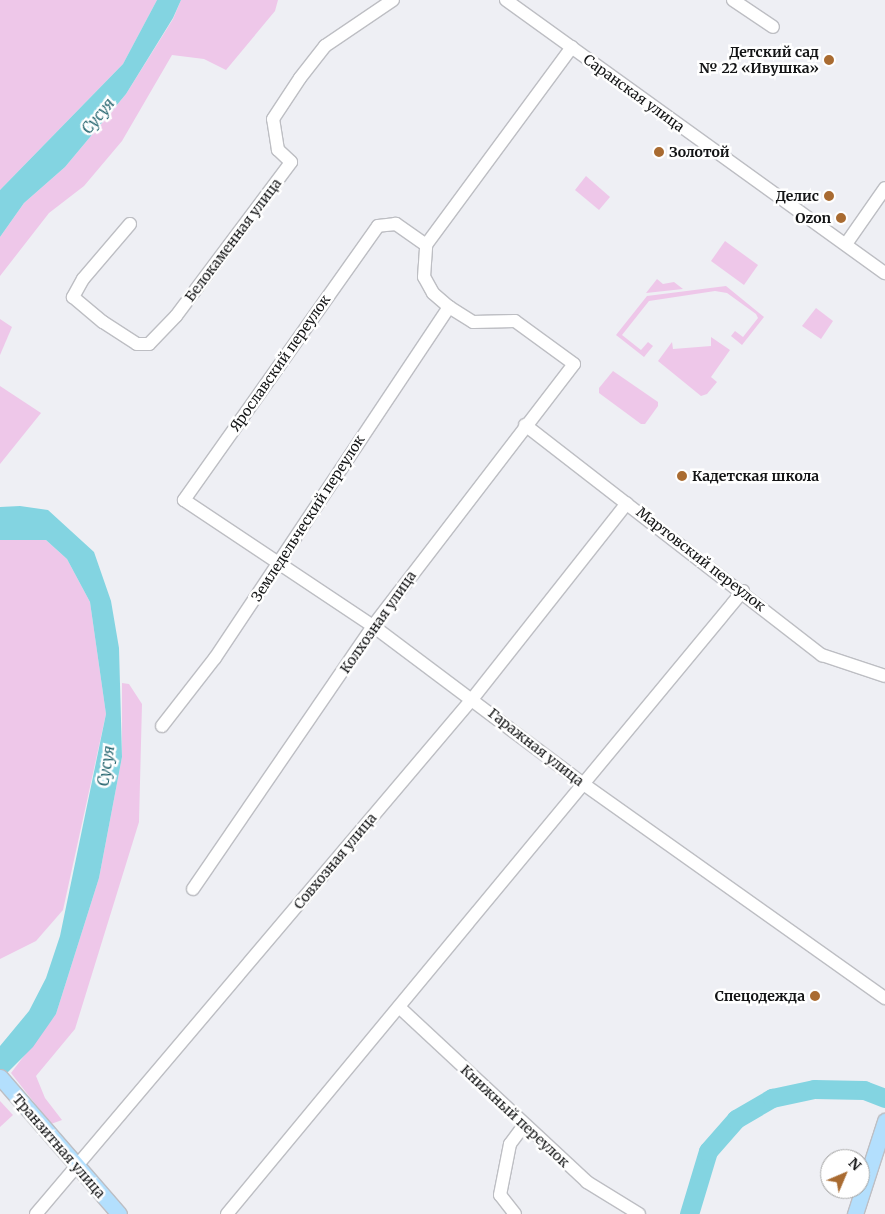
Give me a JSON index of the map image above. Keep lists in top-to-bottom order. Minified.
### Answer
{"streets":{"main road":["Транзитная улица"],"street":["Саранская улица","Белокаменная улица","Ярославский переулок","Земледельческий переулок","Мартовский переулок","Колхозная улица","Гаражная улица","Совхозная улица","Книжный переулок"]},"crossings":[["Ярославский переулок","Гаражная улица"],["Земледельческий переулок","Колхозная улица"],["Земледельческий переулок","Гаражная улица"],["Мартовский переулок","Колхозная улица"],["Мартовский переулок","Совхозная улица"],["Колхозная улица","Гаражная улица"],["Гаражная улица","Совхозная улица"],["Совхозная улица","Транзитная улица"]],"water":["Сусуя"],"places":["Детский сад № 22 «Ивушка»","Золотой","Делис","Ozon","Кадетская школа","Спецодежда"],"north":"top right"}
